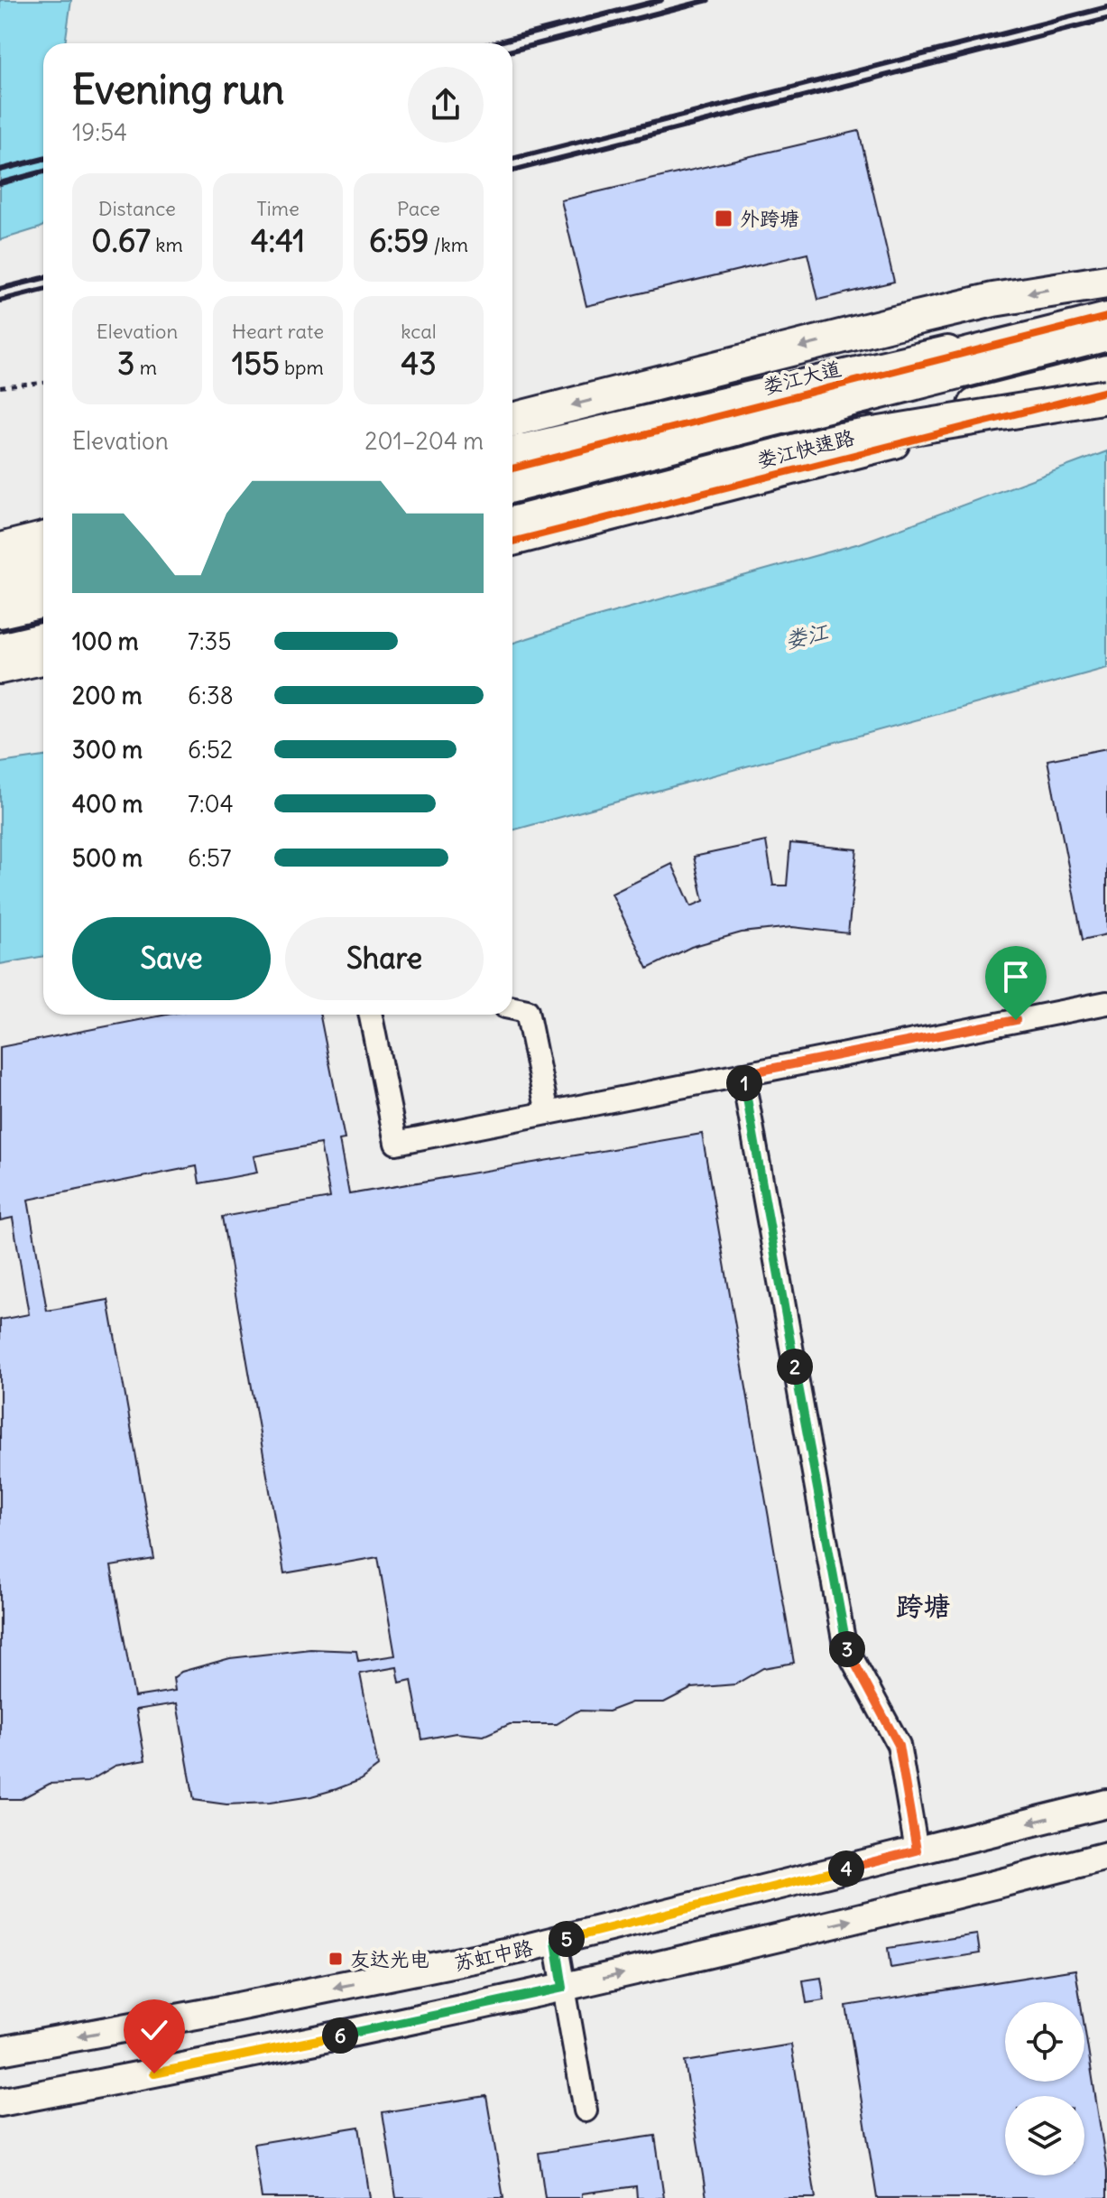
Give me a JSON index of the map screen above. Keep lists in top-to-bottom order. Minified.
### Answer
{"streets":{"highway":["娄江快速路"],"main road":["娄江大道","苏虹中路"]},"crossings":[["娄江大道","娄江快速路"]],"districts":["跨塘"],"water":["娄江"],"places":{"transit":["外跨塘","友达光电"]},"page":{"heading":["Evening run","19:54"],"stats":[["Distance","0.67 km"],["Time","4:41"],["Pace","6:59 /km"],["Elevation","3 m"],["Heart rate","155 bpm"],["kcal","43"]],"chart":["Elevation","201–204 m"],"list":[{"name":"100 m","note":"7:35"},{"name":"200 m","note":"6:38"},{"name":"300 m","note":"6:52"},{"name":"400 m","note":"7:04"},{"name":"500 m","note":"6:57"}],"buttons":["Save","Share"],"pins":["1","2","3","4","5","6"]}}
